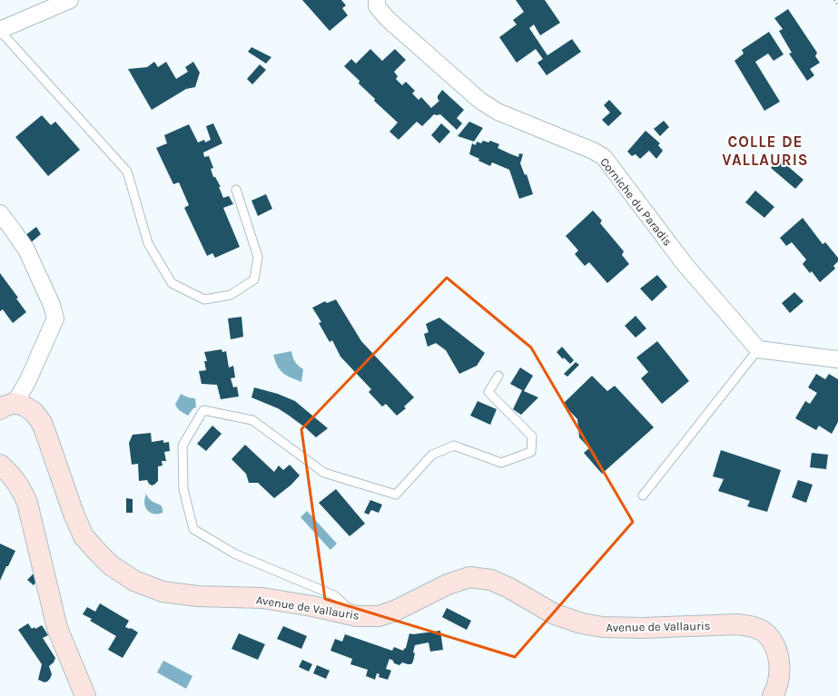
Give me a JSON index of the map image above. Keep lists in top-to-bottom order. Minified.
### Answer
{"streets":{"main road":["Avenue de Vallauris"],"street":["Corniche du Paradis"]},"districts":["COLLE DE VALLAURIS"]}
